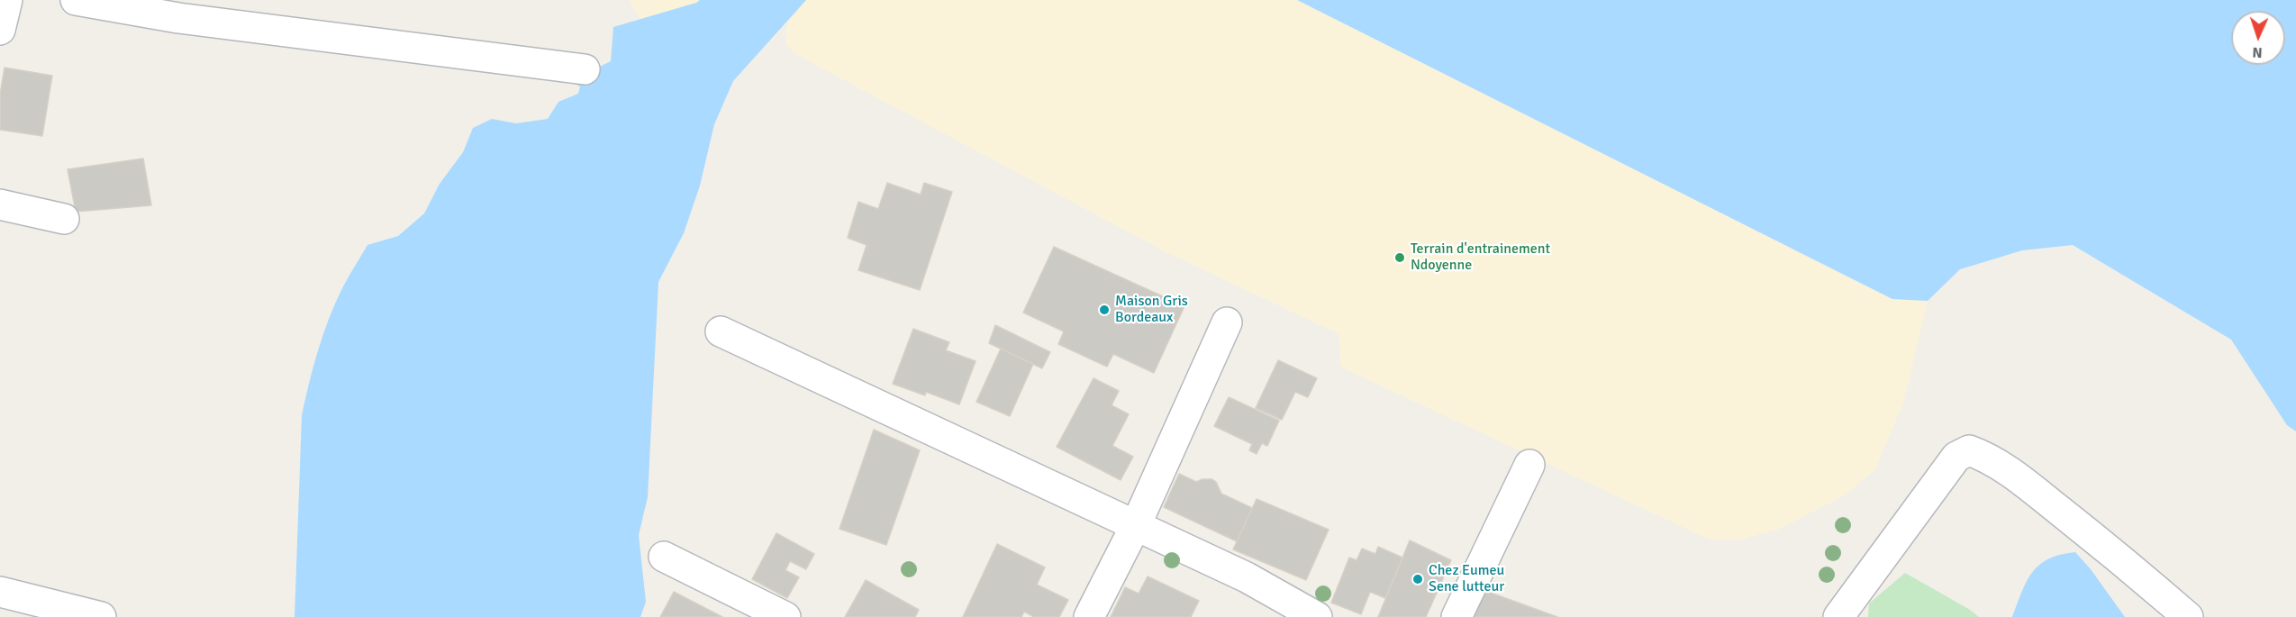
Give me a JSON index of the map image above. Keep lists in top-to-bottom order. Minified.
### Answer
{"places":["Terrain d'entrainement Ndoyenne","Maison Gris Bordeaux","Chez Eumeu Sene lutteur"],"north":"bottom"}
